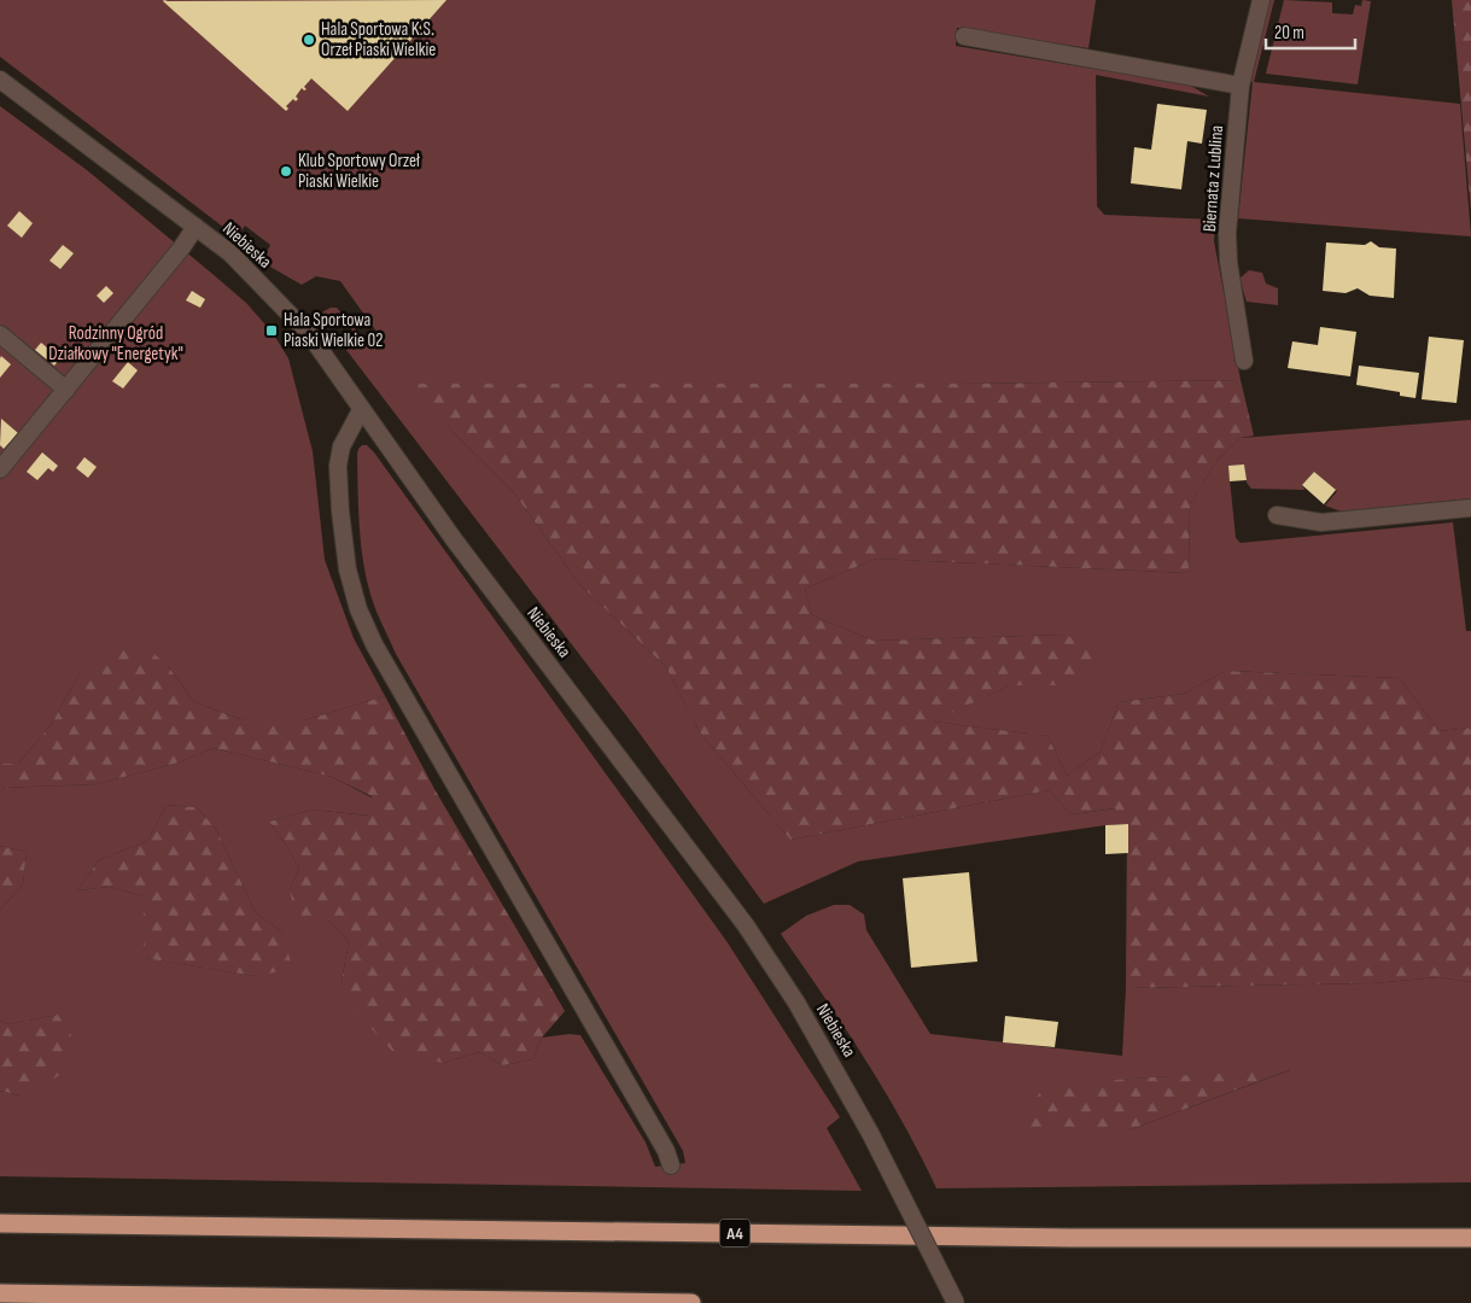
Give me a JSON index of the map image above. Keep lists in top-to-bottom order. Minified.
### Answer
{"streets":{"highway":["A4"],"street":["Biernata z Lublina","Niebieska"]},"parks":["Rodzinny Ogród Działkowy \"Energetyk\""],"places":{"other":["Hala Sportowa K.S. Orzeł Piaski Wielkie","Klub Sportowy Orzeł Piaski Wielkie"],"transit":["Hala Sportowa Piaski Wielkie 02"]},"scale_bar":"20 m"}
